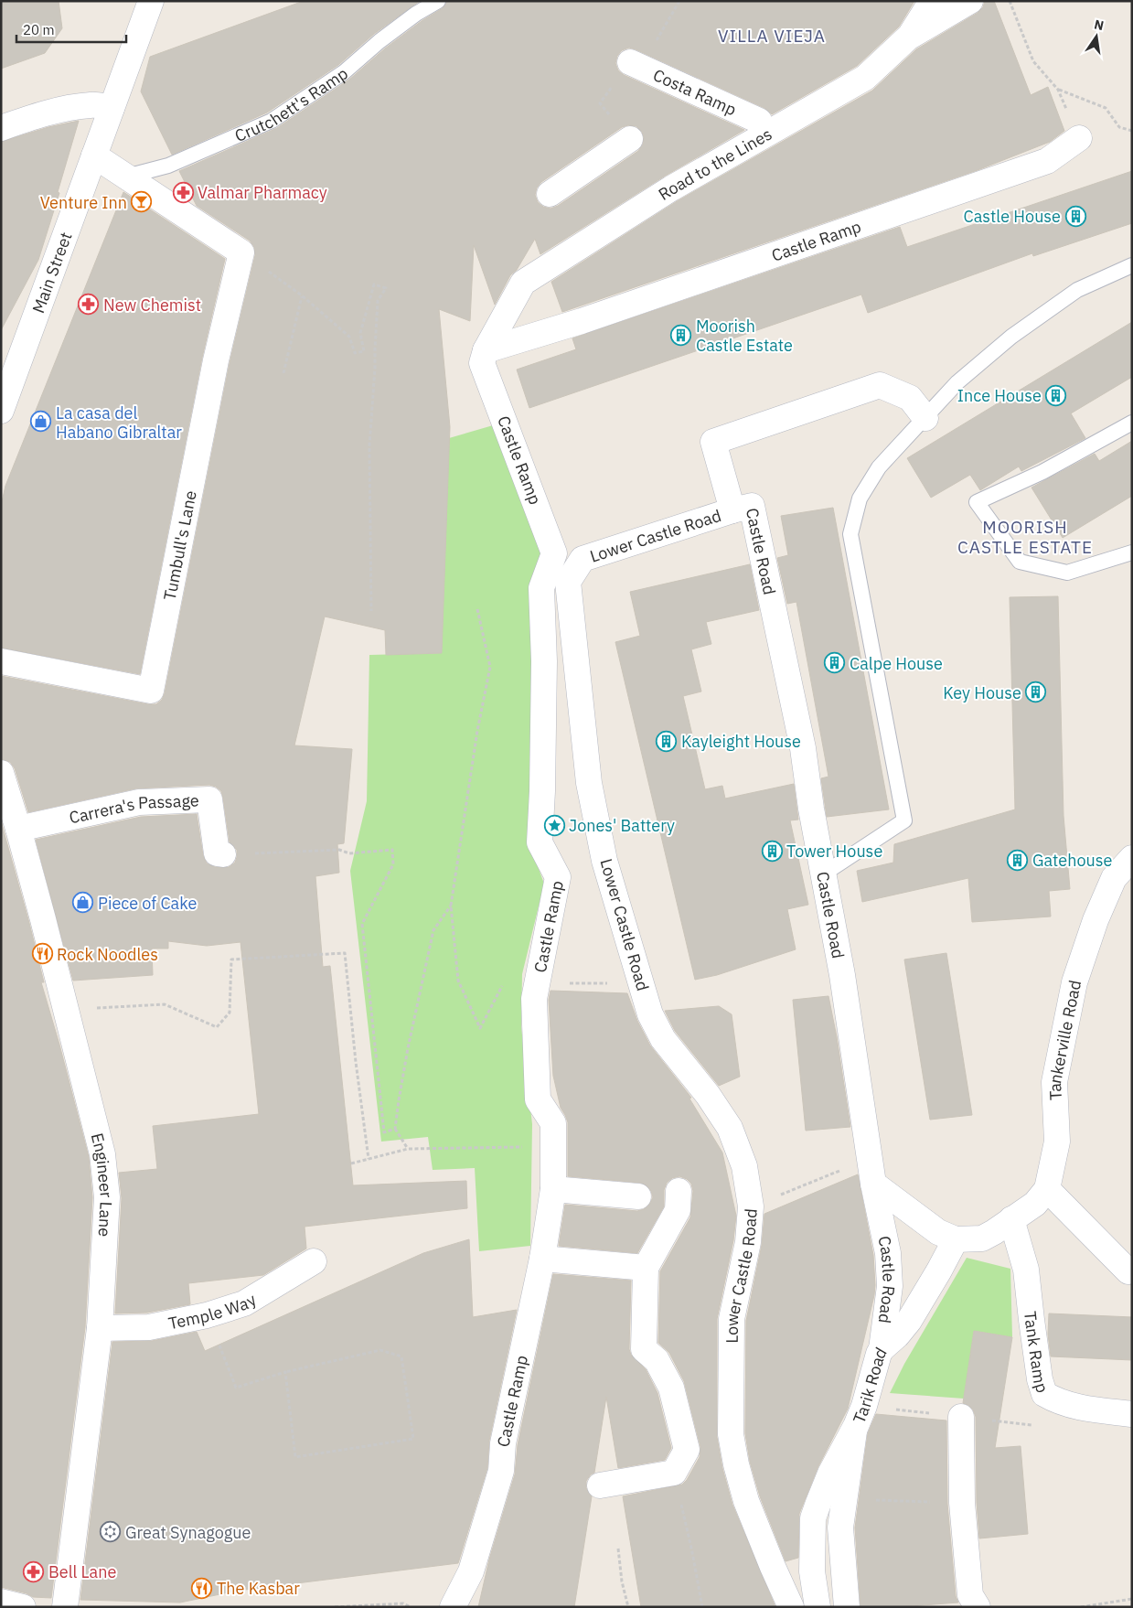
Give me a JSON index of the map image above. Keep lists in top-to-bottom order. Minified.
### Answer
{"streets":{"street":["Costa Ramp","Road to the Lines","Castle Ramp","Main Street","Lower Castle Road","Tumbull's Lane","Castle Road","Carrera's Passage","Tankerville Road","Engineer Lane","Temple Way","Tank Ramp","Tarik Road"],"lane":["Crutchett's Ramp"]},"crossings":[["Road to the Lines","Castle Ramp"],["Lower Castle Road","Castle Road"],["Castle Road","Tarik Road"],["Carrera's Passage","Engineer Lane"],["Engineer Lane","Temple Way"]],"districts":["VILLA VIEJA","MOORISH CASTLE ESTATE"],"places":{"pharmacy":["Valmar Pharmacy","New Chemist","Bell Lane"],"bar":["Venture Inn"],"building":["Castle House","Moorish Castle Estate","Ince House","Calpe House","Key House","Kayleight House","Tower House","Gatehouse"],"shop":["La casa del Habano Gibraltar","Piece of Cake"],"place":["Jones' Battery"],"restaurant":["Rock Noodles","The Kasbar"],"synagogue":["Great Synagogue"]},"scale_bar":"20 m","north":"top"}
